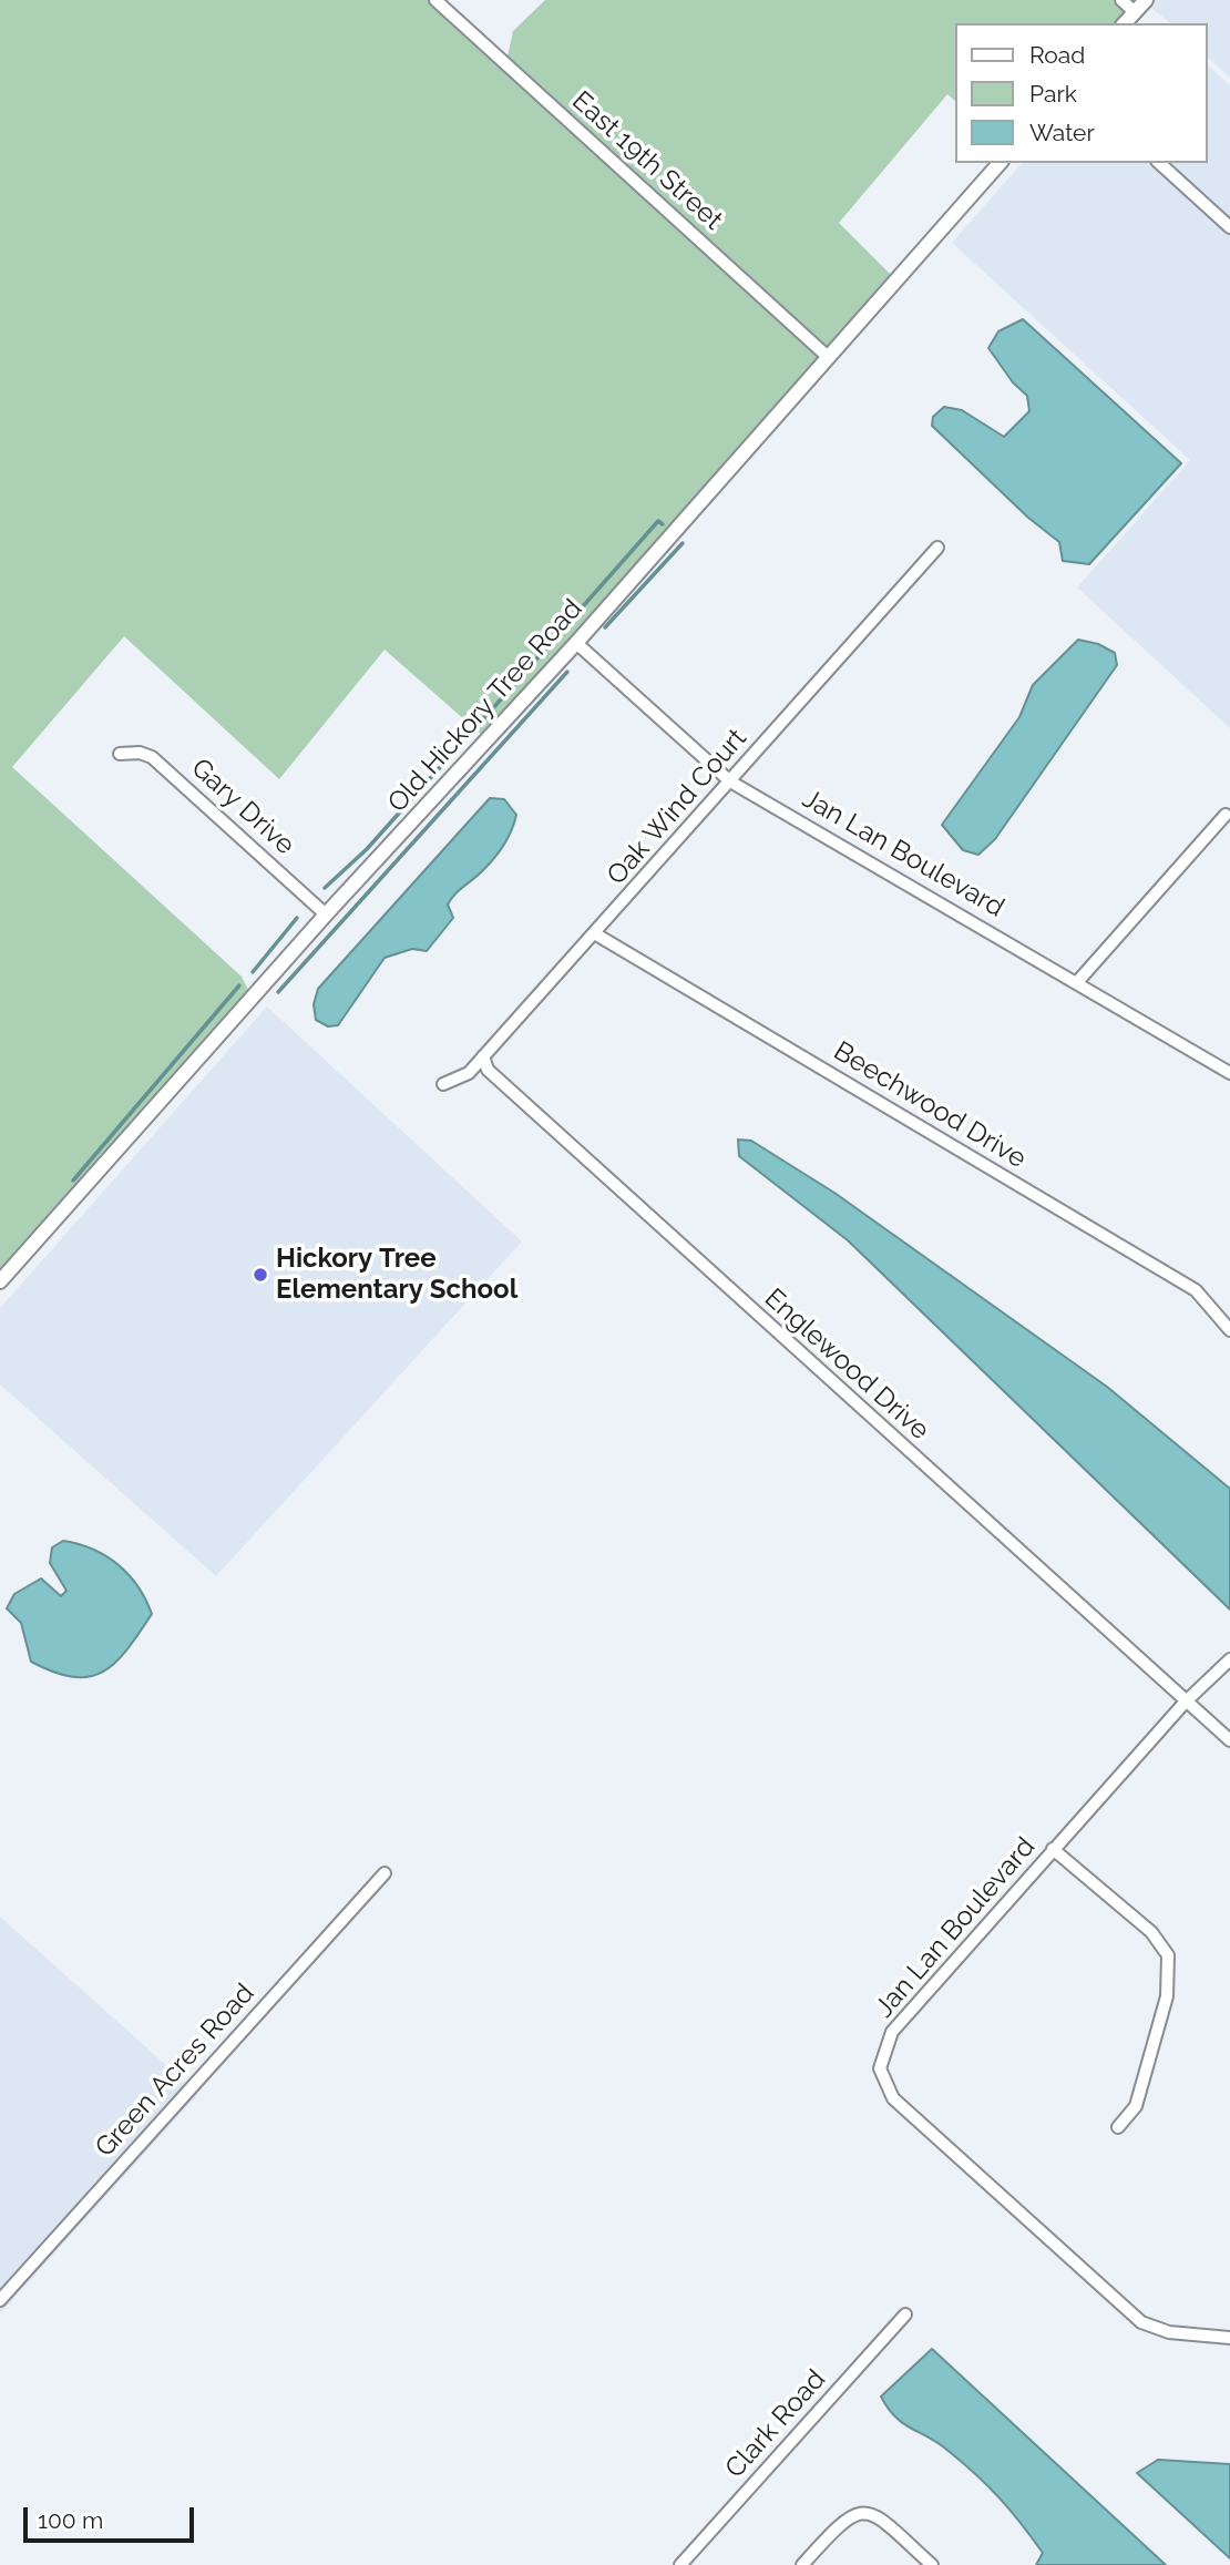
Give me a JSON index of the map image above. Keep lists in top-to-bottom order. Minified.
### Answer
{"streets":{"street":["East 19th Street","Old Hickory Tree Road","Gary Drive","Oak Wind Court","Jan Lan Boulevard","Beechwood Drive","Englewood Drive","Green Acres Road","Clark Road"]},"crossings":[["East 19th Street","Old Hickory Tree Road"],["Old Hickory Tree Road","Gary Drive"],["Old Hickory Tree Road","Jan Lan Boulevard"],["Oak Wind Court","Jan Lan Boulevard"],["Oak Wind Court","Beechwood Drive"],["Oak Wind Court","Englewood Drive"],["Jan Lan Boulevard","Englewood Drive"]],"places":["Hickory Tree Elementary School"],"legend":["Road","Park","Water"],"scale_bar":"100 m"}
